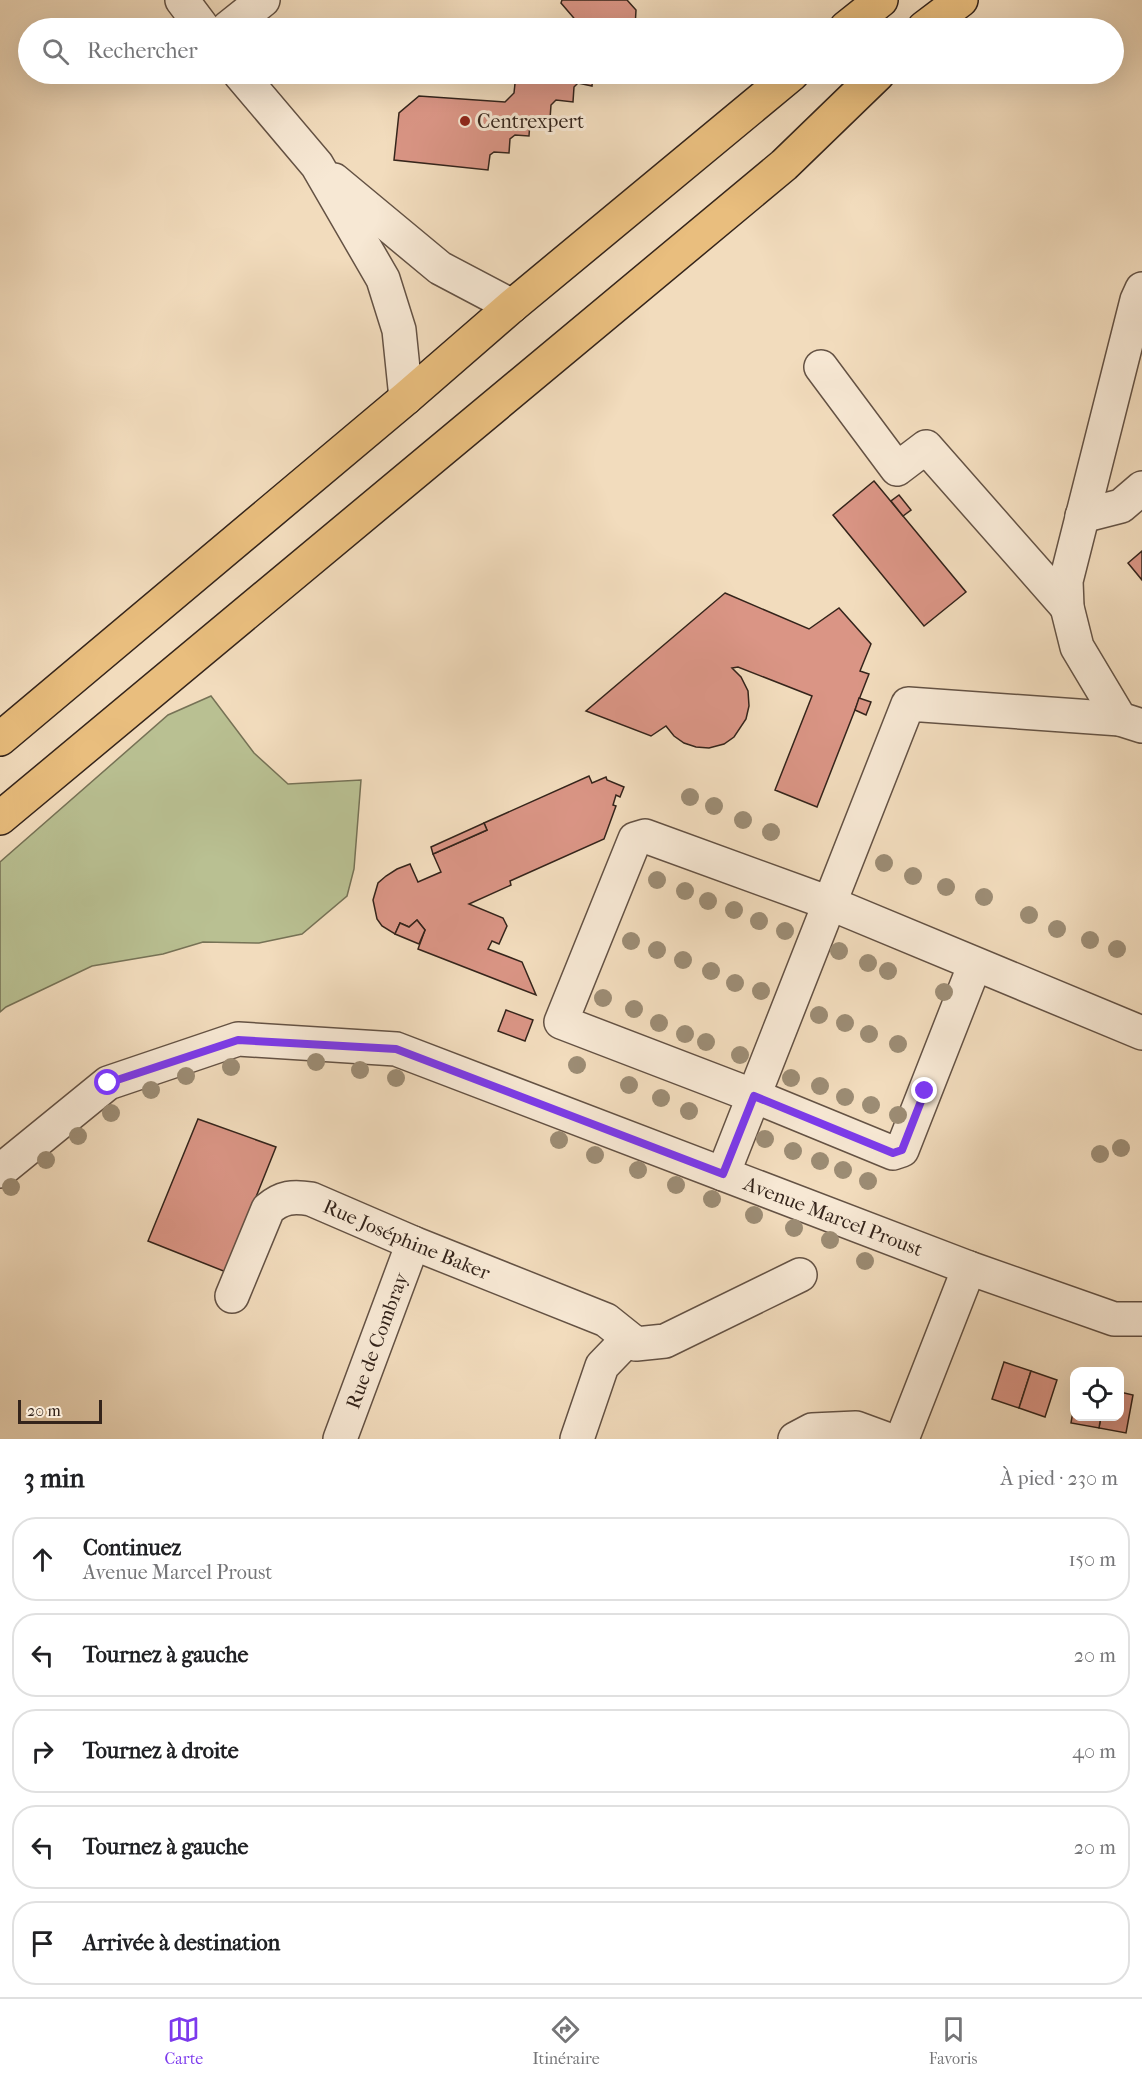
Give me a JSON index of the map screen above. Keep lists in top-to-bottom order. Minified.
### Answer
{"streets":{"street":["Avenue Marcel Proust","Rue Joséphine Baker","Rue de Combray"]},"crossings":[["Rue Joséphine Baker","Rue de Combray"]],"places":["Centrexpert"],"scale_bar":"20 m","page":{"search":"Rechercher","scale":"20 m","heading":["3 min","À pied · 230 m"],"list":[["Continuez","Avenue Marcel Proust","150 m"],["Tournez à gauche","20 m"],["Tournez à droite","40 m"],["Tournez à gauche","20 m"],"Arrivée à destination"],"nav":["Carte","Itinéraire","Favoris"]}}
